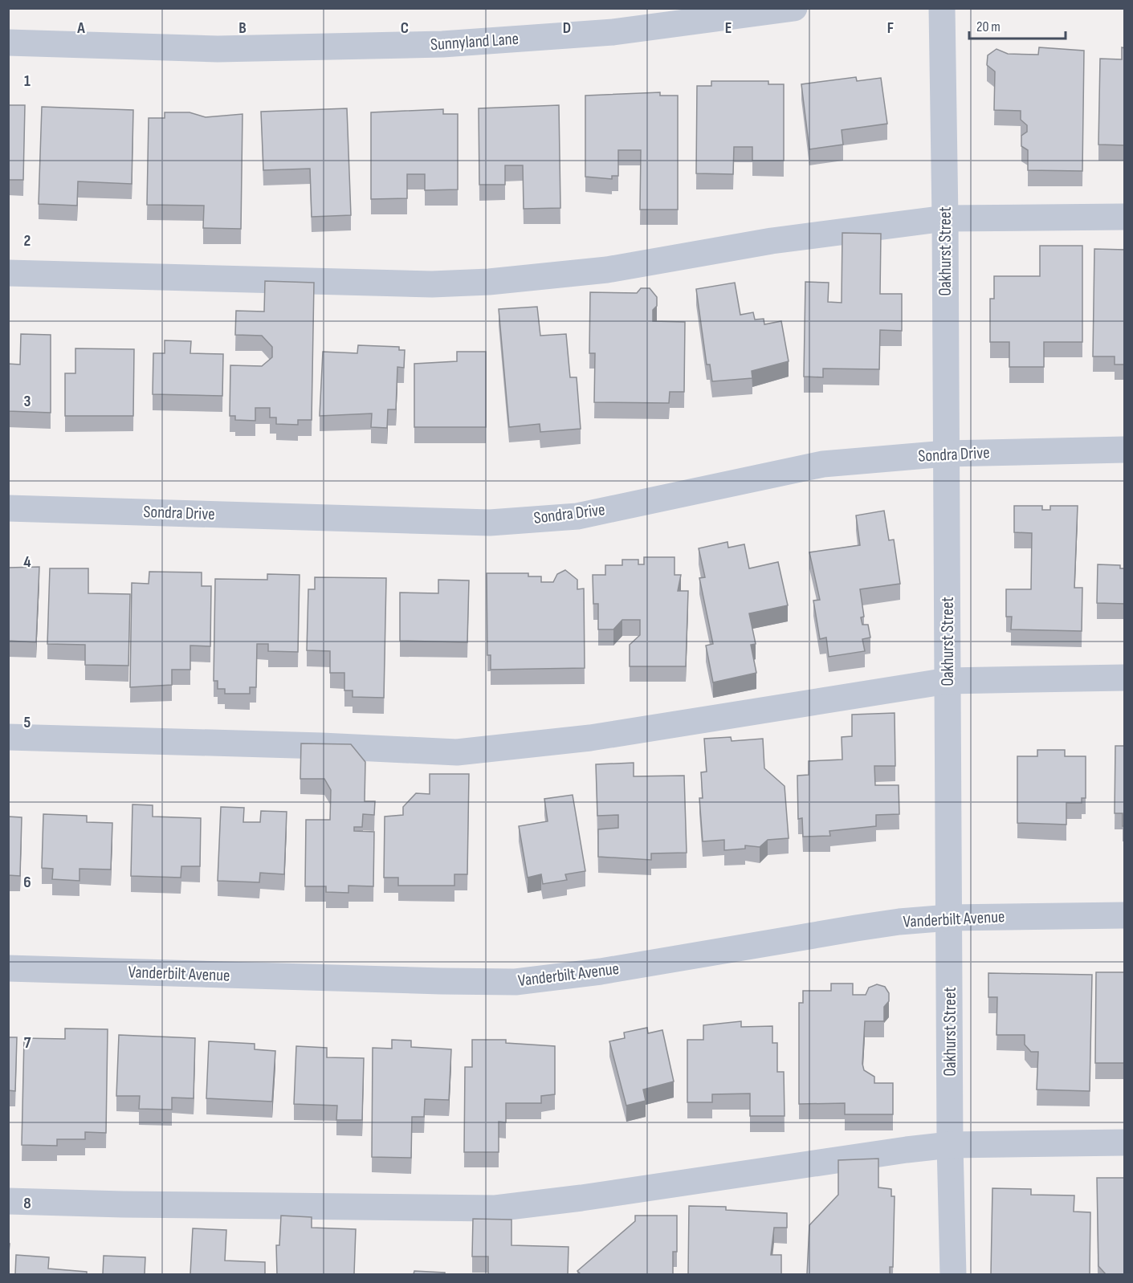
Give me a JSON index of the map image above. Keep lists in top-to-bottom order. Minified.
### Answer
{"streets":{"street":["Sunnyland Lane","Oakhurst Street","Sondra Drive","Vanderbilt Avenue"]},"crossings":[["Oakhurst Street","Sondra Drive"],["Oakhurst Street","Vanderbilt Avenue"]],"scale_bar":"20 m","grid":{"columns":["A","B","C","D","E","F"],"rows":["1","2","3","4","5","6","7","8"]}}
